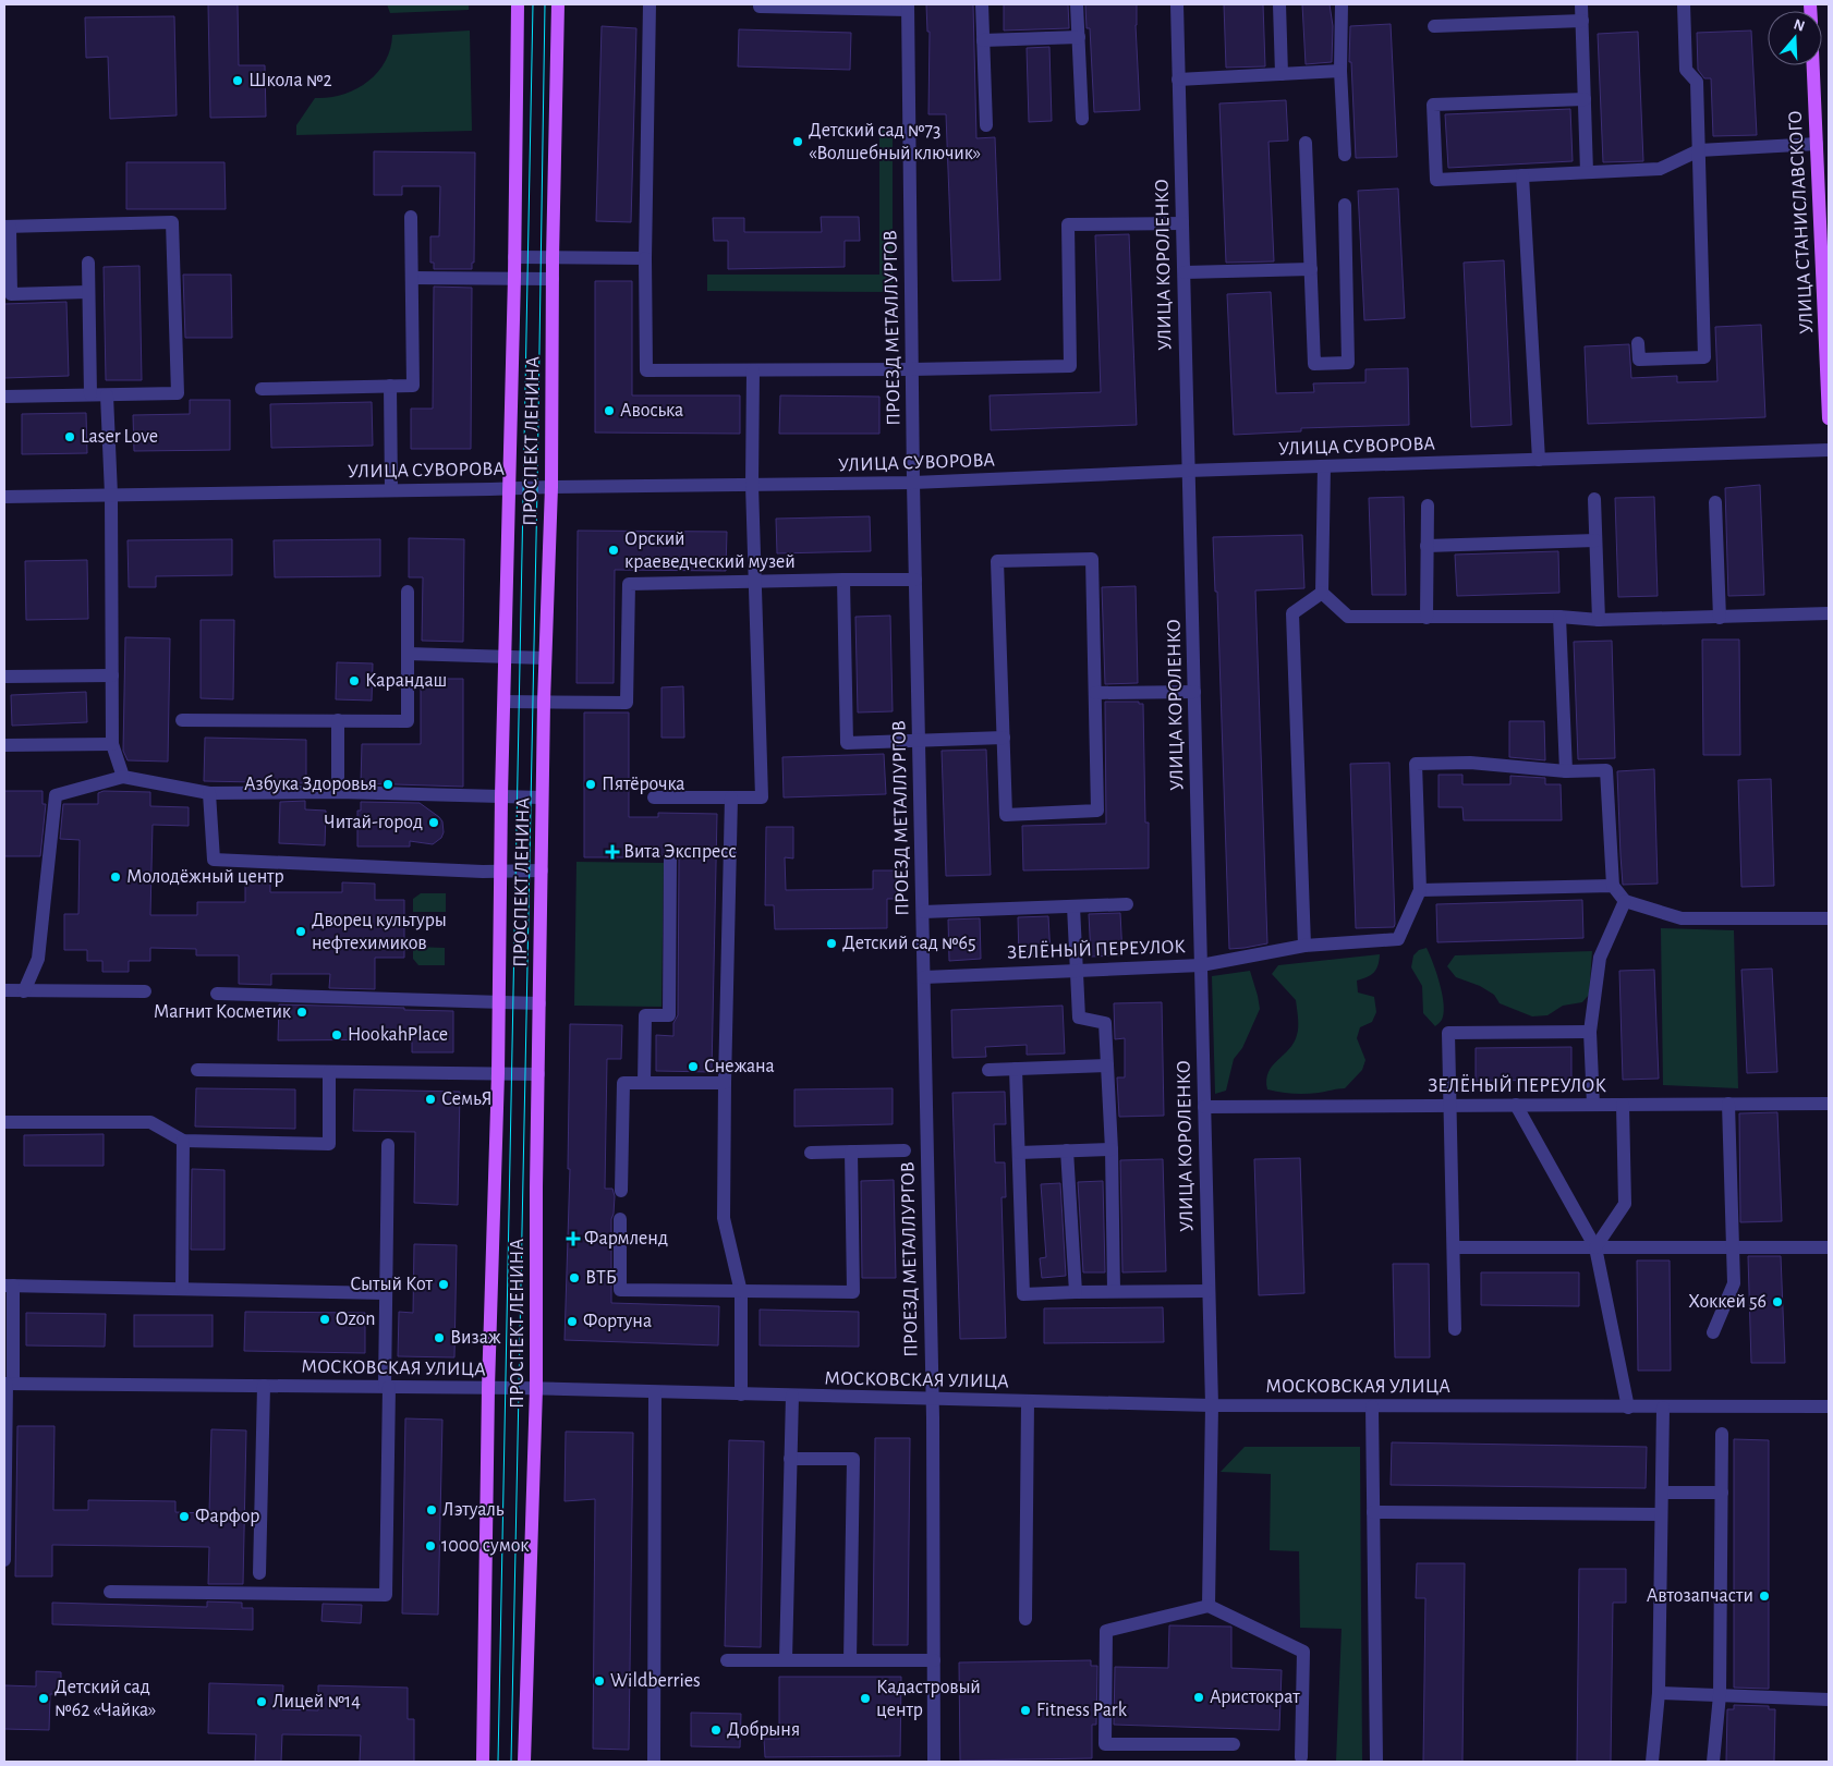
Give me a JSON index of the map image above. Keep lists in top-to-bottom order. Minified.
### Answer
{"streets":{"main road":["УЛИЦА СТАНИСЛАВСКОГО","ПРОСПЕКТ ЛЕНИНА"],"street":["УЛИЦА КОРОЛЕНКО","ПРОЕЗД МЕТАЛЛУРГОВ","УЛИЦА СУВОРОВА","ЗЕЛЁНЫЙ ПЕРЕУЛОК","МОСКОВСКАЯ УЛИЦА"]},"crossings":[["УЛИЦА КОРОЛЕНКО","УЛИЦА СУВОРОВА"],["УЛИЦА КОРОЛЕНКО","ЗЕЛЁНЫЙ ПЕРЕУЛОК"],["УЛИЦА КОРОЛЕНКО","МОСКОВСКАЯ УЛИЦА"],["ПРОЕЗД МЕТАЛЛУРГОВ","УЛИЦА СУВОРОВА"],["ПРОЕЗД МЕТАЛЛУРГОВ","ЗЕЛЁНЫЙ ПЕРЕУЛОК"],["ПРОЕЗД МЕТАЛЛУРГОВ","МОСКОВСКАЯ УЛИЦА"],["ПРОСПЕКТ ЛЕНИНА","УЛИЦА СУВОРОВА"],["ПРОСПЕКТ ЛЕНИНА","МОСКОВСКАЯ УЛИЦА"]],"places":{"other":["Школа №2","Детский сад №73 «Волшебный ключик»","Авоська","Laser Love","Орский краеведческий музей","Карандаш","Азбука Здоровья","Пятёрочка","Читай-город","Молодёжный центр","Дворец культуры нефтехимиков","Детский сад №65","Магнит Косметик","HookahPlace","Снежана","СемьЯ","ВТБ","Сытый Кот","Хоккей 56","Ozon","Фортуна","Визаж","Лэтуаль","Фарфор","1000 сумок","Автозапчасти","Wildberries","Аристократ","Детский сад №62 «Чайка»","Кадастровый центр","Лицей №14","Fitness Park","Добрыня"],"health":["Вита Экспресс","Фармленд"]},"north":"top"}
